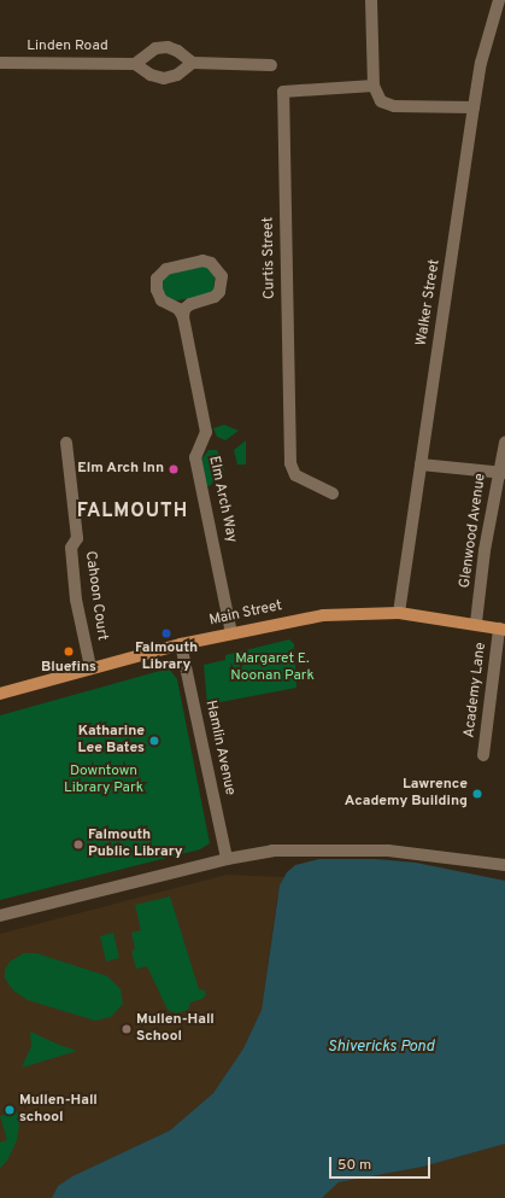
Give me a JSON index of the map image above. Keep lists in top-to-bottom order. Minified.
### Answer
{"streets":{"main road":["Main Street"],"street":["Linden Road","Curtis Street","Walker Street","Elm Arch Way","Glenwood Avenue","Cahoon Court","Academy Lane","Hamlin Avenue"]},"crossings":[["Walker Street","Main Street"],["Elm Arch Way","Main Street"],["Glenwood Avenue","Main Street"],["Cahoon Court","Main Street"],["Main Street","Academy Lane"],["Main Street","Hamlin Avenue"]],"districts":["FALMOUTH"],"water":["Shivericks Pond"],"parks":["Margaret E. Noonan Park","Downtown Library Park"],"places":["Elm Arch Inn","Falmouth Library","Bluefins","Katharine Lee Bates","Lawrence Academy Building","Falmouth Public Library","Mullen-Hall School","Mullen-Hall school"],"scale_bar":"50 m"}
